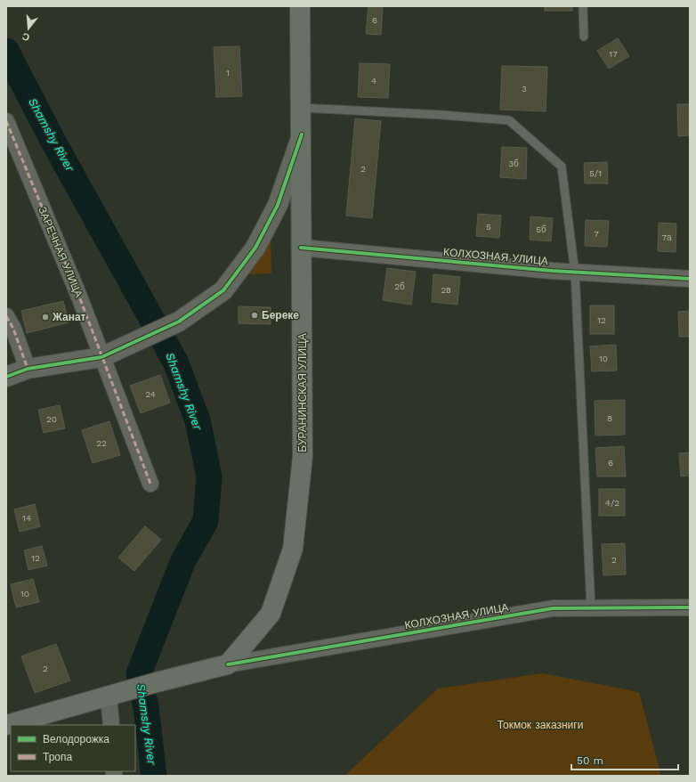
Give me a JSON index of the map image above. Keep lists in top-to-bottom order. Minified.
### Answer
{"streets":{"main road":["БУРАНИНСКАЯ УЛИЦА"],"street":["ЗАРЕЧНАЯ УЛИЦА","КОЛХОЗНАЯ УЛИЦА"]},"crossings":[["КОЛХОЗНАЯ УЛИЦА","БУРАНИНСКАЯ УЛИЦА"]],"water":["Shamshy River"],"parks":["Токмок заказниги"],"places":["Береке","Жанат"],"house_numbers":["6","17","1","4","3","3б","2","5/1","5","5б","7","7а","2б","2в","12","10","24","8","20","22","6","4/2","14","12","2","10","2"],"legend":["Велодорожка","Тропа"],"scale_bar":"50 m","north":"bottom"}
